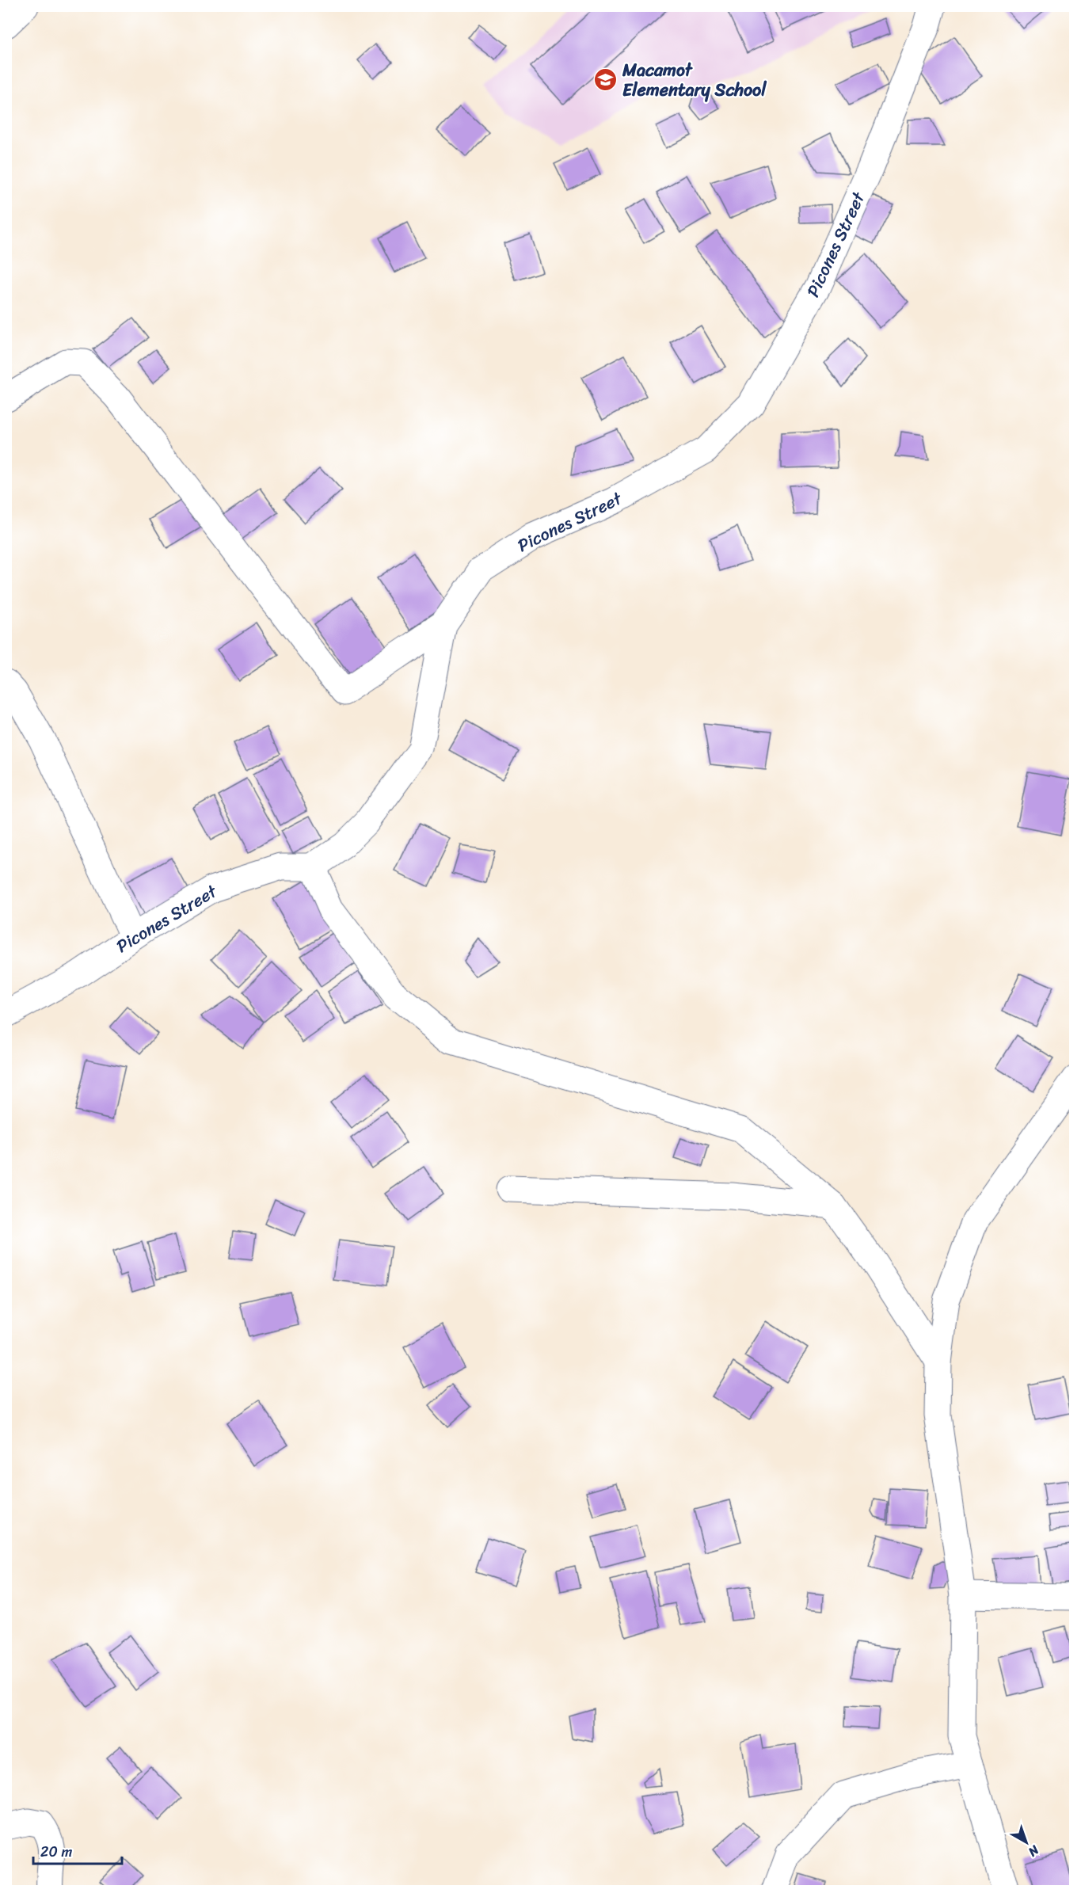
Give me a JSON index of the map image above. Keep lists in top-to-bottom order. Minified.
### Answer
{"streets":{"street":["Picones Street"]},"places":{"school or university":["Macamot Elementary School"]},"scale_bar":"20 m","north":"bottom right"}
